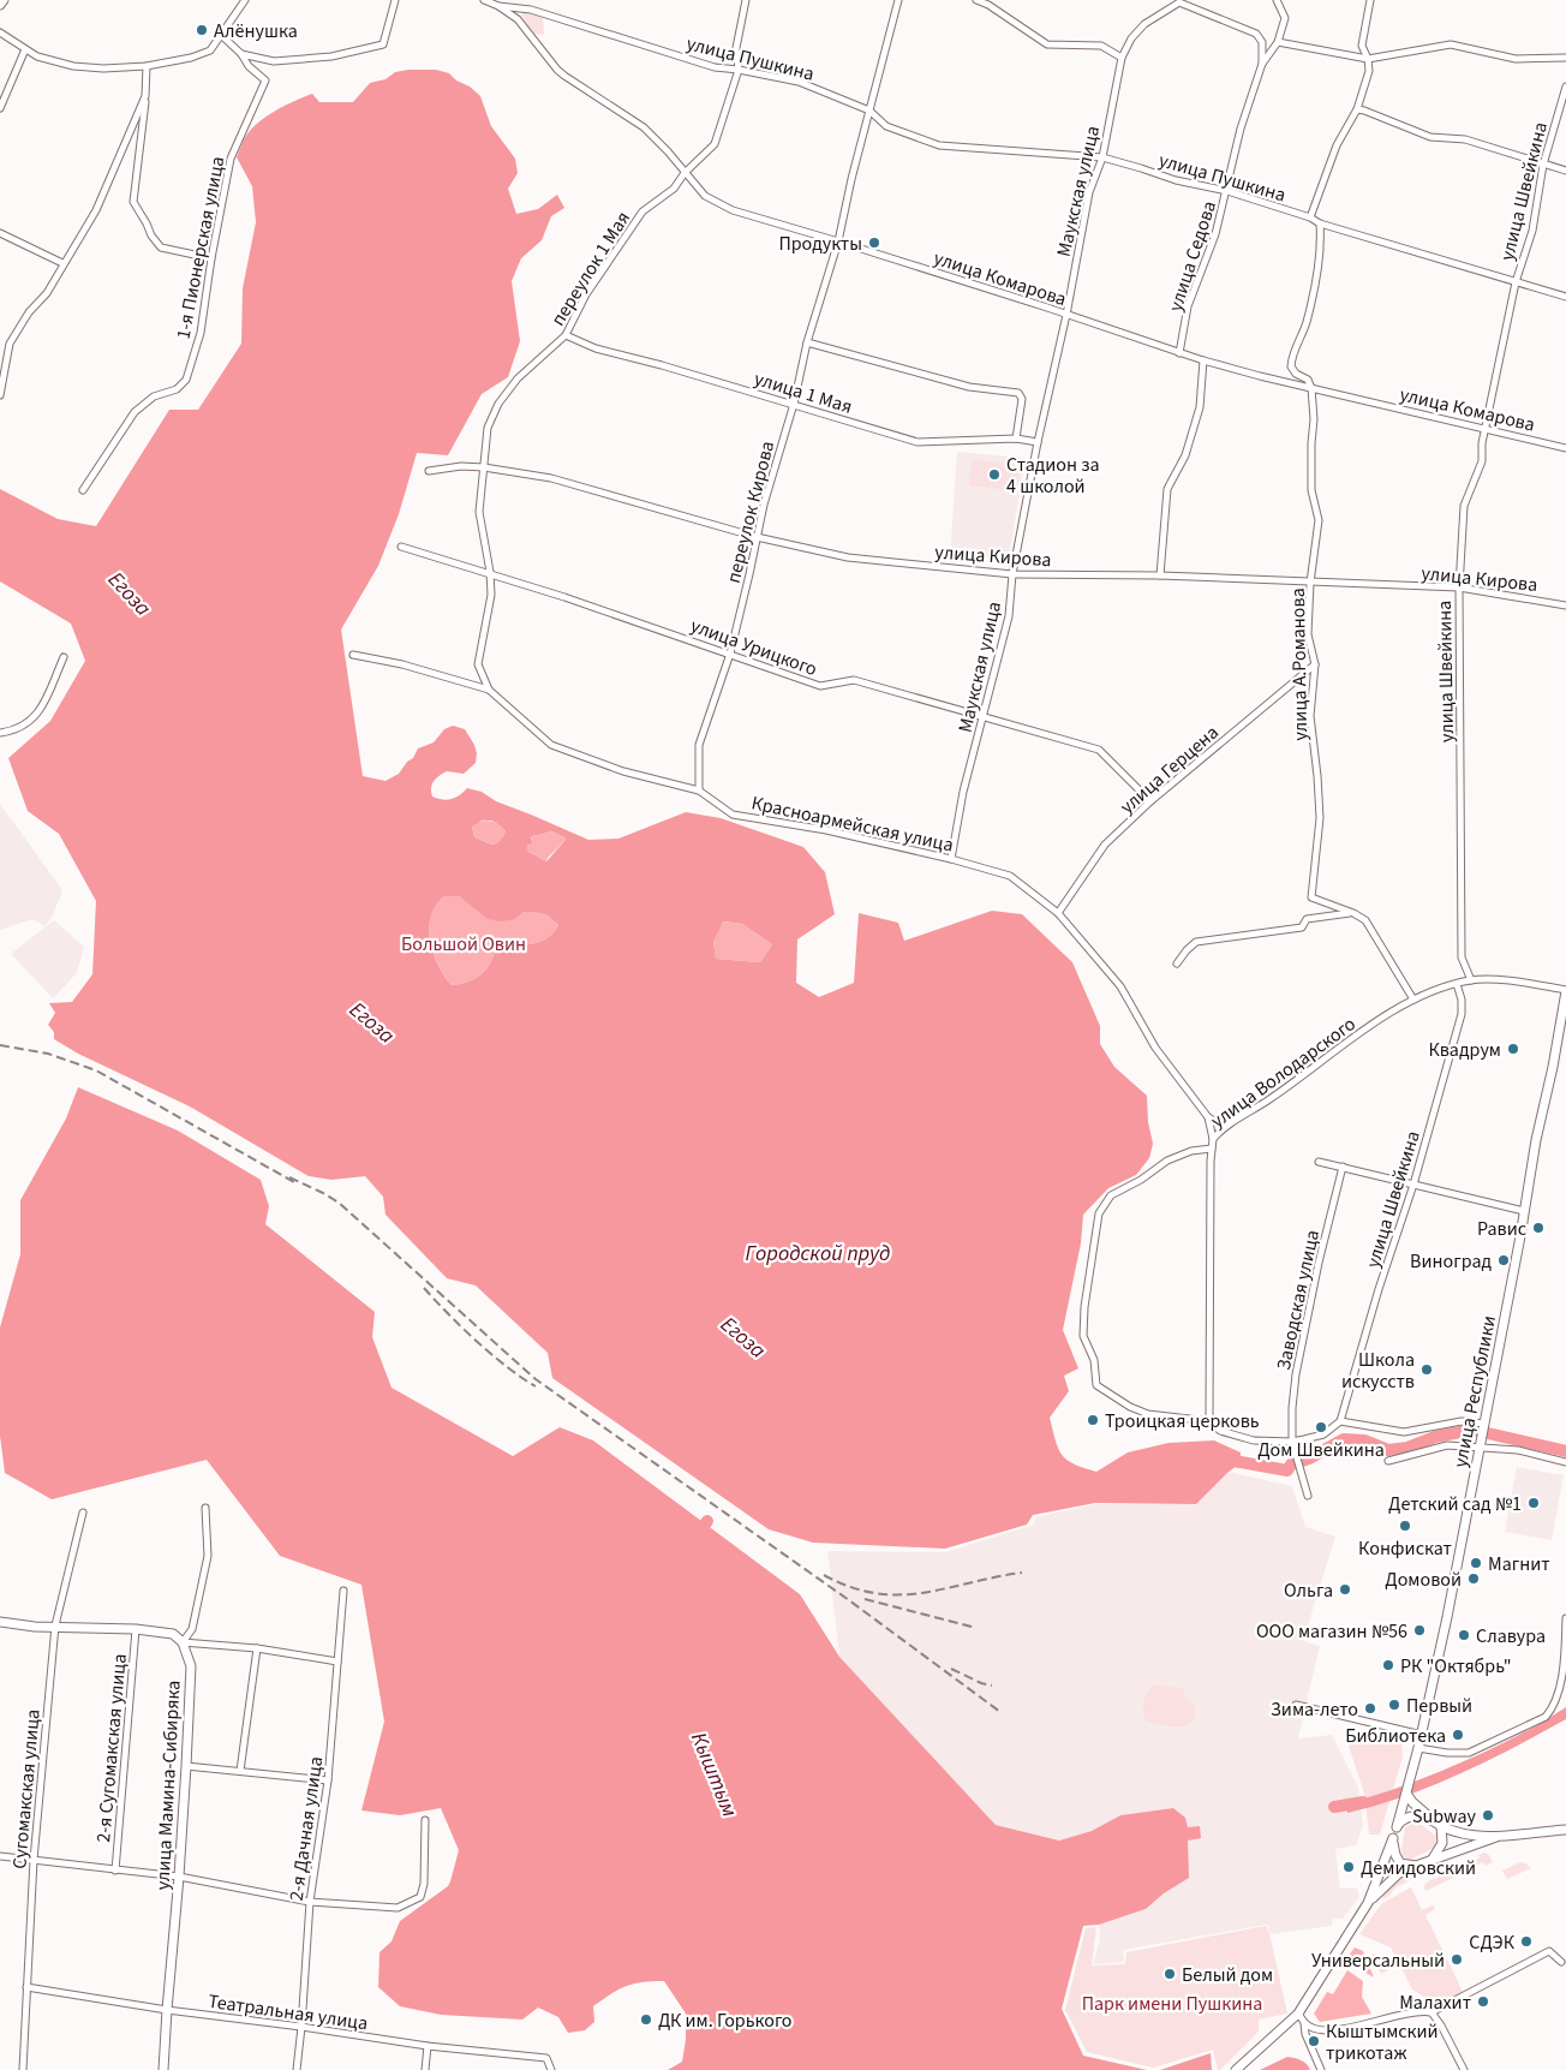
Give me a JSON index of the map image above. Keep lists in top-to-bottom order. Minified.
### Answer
{"streets":{"main road":["улица Республики","улица Мамина-Сибиряка"],"street":["улица Пушкина","Маукская улица","улица Швейкина","1-я Пионерская улица","улица Седова","переулок 1 Мая","улица Комарова","улица 1 Мая","переулок Кирова","улица Кирова","улица Урицкого","улица А.Романова","улица Герцена","Красноармейская улица","улица Володарского","Заводская улица","2-я Сугомакская улица","Сугомакская улица","2-я Дачная улица","Театральная улица"]},"crossings":[["улица Пушкина","Маукская улица"],["улица Пушкина","улица Швейкина"],["улица Пушкина","улица Седова"],["улица Пушкина","переулок 1 Мая"],["улица Пушкина","улица Комарова"],["улица Пушкина","переулок Кирова"],["Маукская улица","улица Комарова"],["Маукская улица","улица 1 Мая"],["Маукская улица","улица Кирова"],["Маукская улица","улица Урицкого"],["Маукская улица","Красноармейская улица"],["улица Швейкина","улица Комарова"],["улица Швейкина","улица Кирова"],["улица Швейкина","улица Володарского"],["улица Седова","улица Комарова"],["переулок 1 Мая","улица Комарова"],["переулок 1 Мая","улица 1 Мая"],["переулок 1 Мая","улица Кирова"],["переулок 1 Мая","улица Урицкого"],["переулок 1 Мая","Красноармейская улица"],["улица Комарова","переулок Кирова"],["улица Комарова","улица А.Романова"],["улица 1 Мая","переулок Кирова"],["переулок Кирова","улица Кирова"],["переулок Кирова","улица Урицкого"],["переулок Кирова","Красноармейская улица"],["улица Кирова","улица А.Романова"],["улица Урицкого","улица Герцена"],["улица А.Романова","улица Герцена"],["улица А.Романова","улица Володарского"],["улица Герцена","Красноармейская улица"],["Красноармейская улица","улица Володарского"],["улица Володарского","улица Республики"],["улица Мамина-Сибиряка","Театральная улица"],["Сугомакская улица","Театральная улица"],["2-я Дачная улица","Театральная улица"]],"water":["Егоза","Городской пруд","Кыштым"],"parks":["Большой Овин","Парк имени Пушкина"],"places":["Алёнушка","Продукты","Стадион за 4 школой","Квадрум","Равис","Виноград","Школа искусств","Троицкая церковь","Дом Швейкина","Детский сад №1","Конфискат","Магнит","Домовой","Ольга","ООО магазин №56","Славура","РК \"Октябрь\"","Первый","Зима-лето","Библиотека","Subway","Демидовский","СДЭК","Универсальный","Белый дом","Малахит","ДК им. Горького","Кыштымский трикотаж"]}
